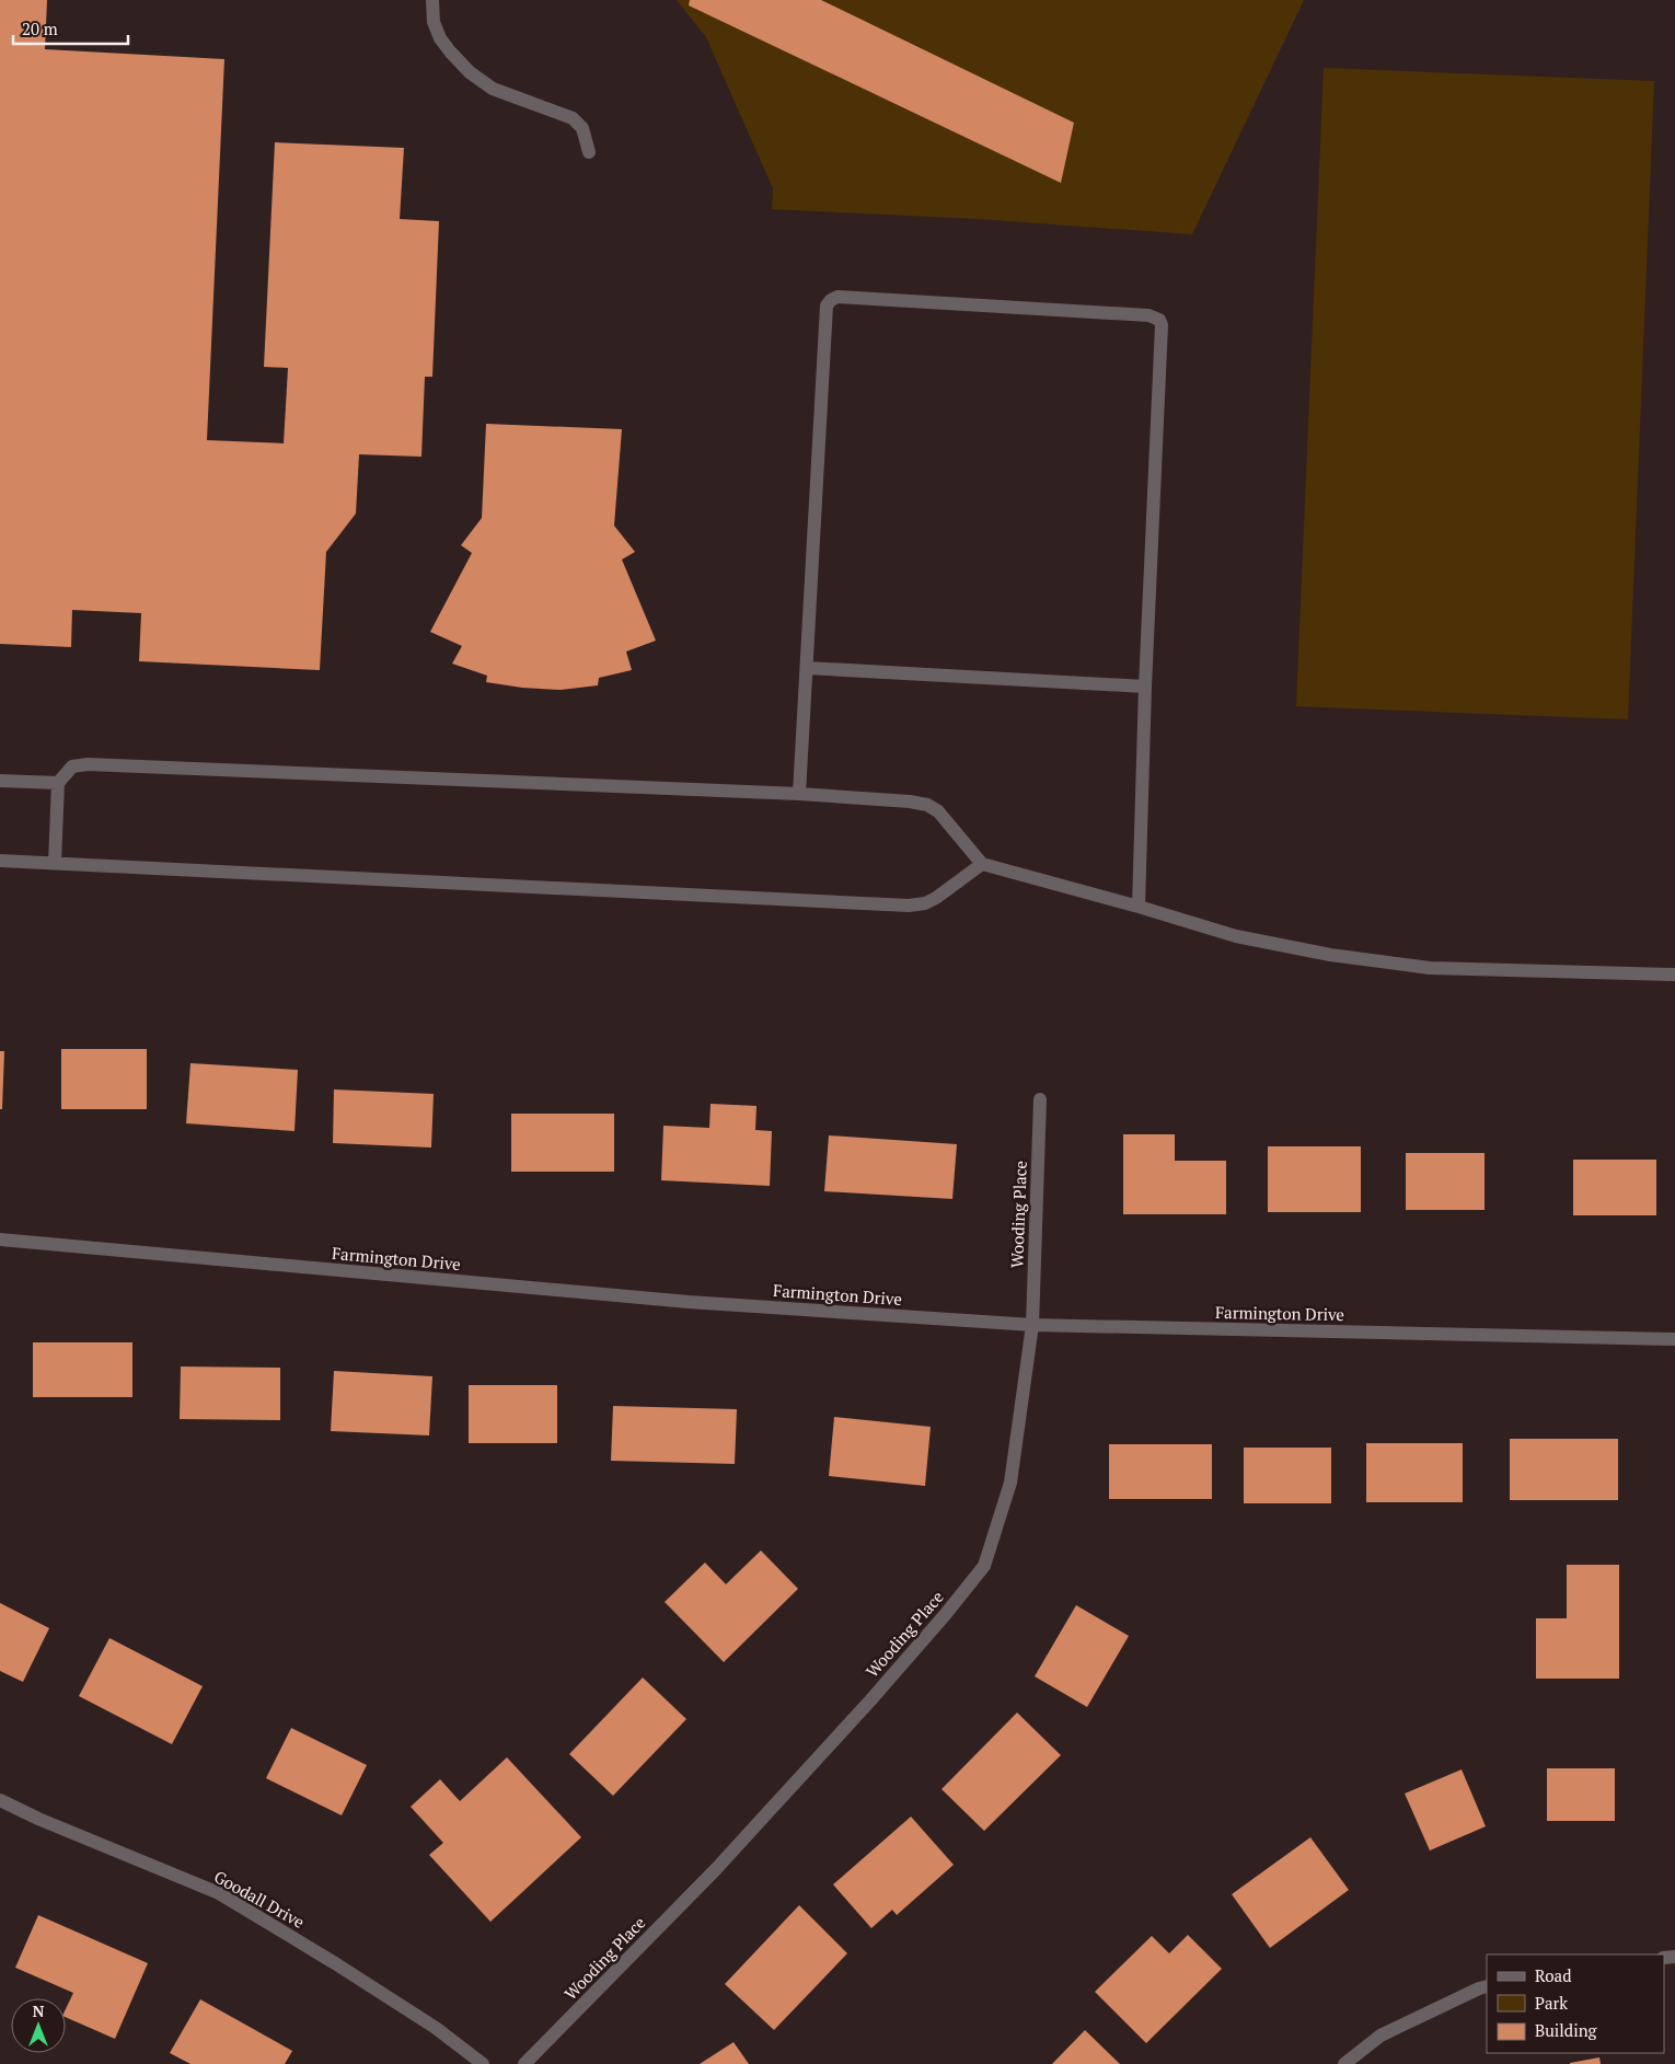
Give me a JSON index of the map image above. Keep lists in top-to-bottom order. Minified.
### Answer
{"streets":{"street":["Wooding Place","Farmington Drive","Goodall Drive"]},"crossings":[["Wooding Place","Farmington Drive"]],"legend":["Road","Park","Building"],"scale_bar":"20 m","north":"top"}
